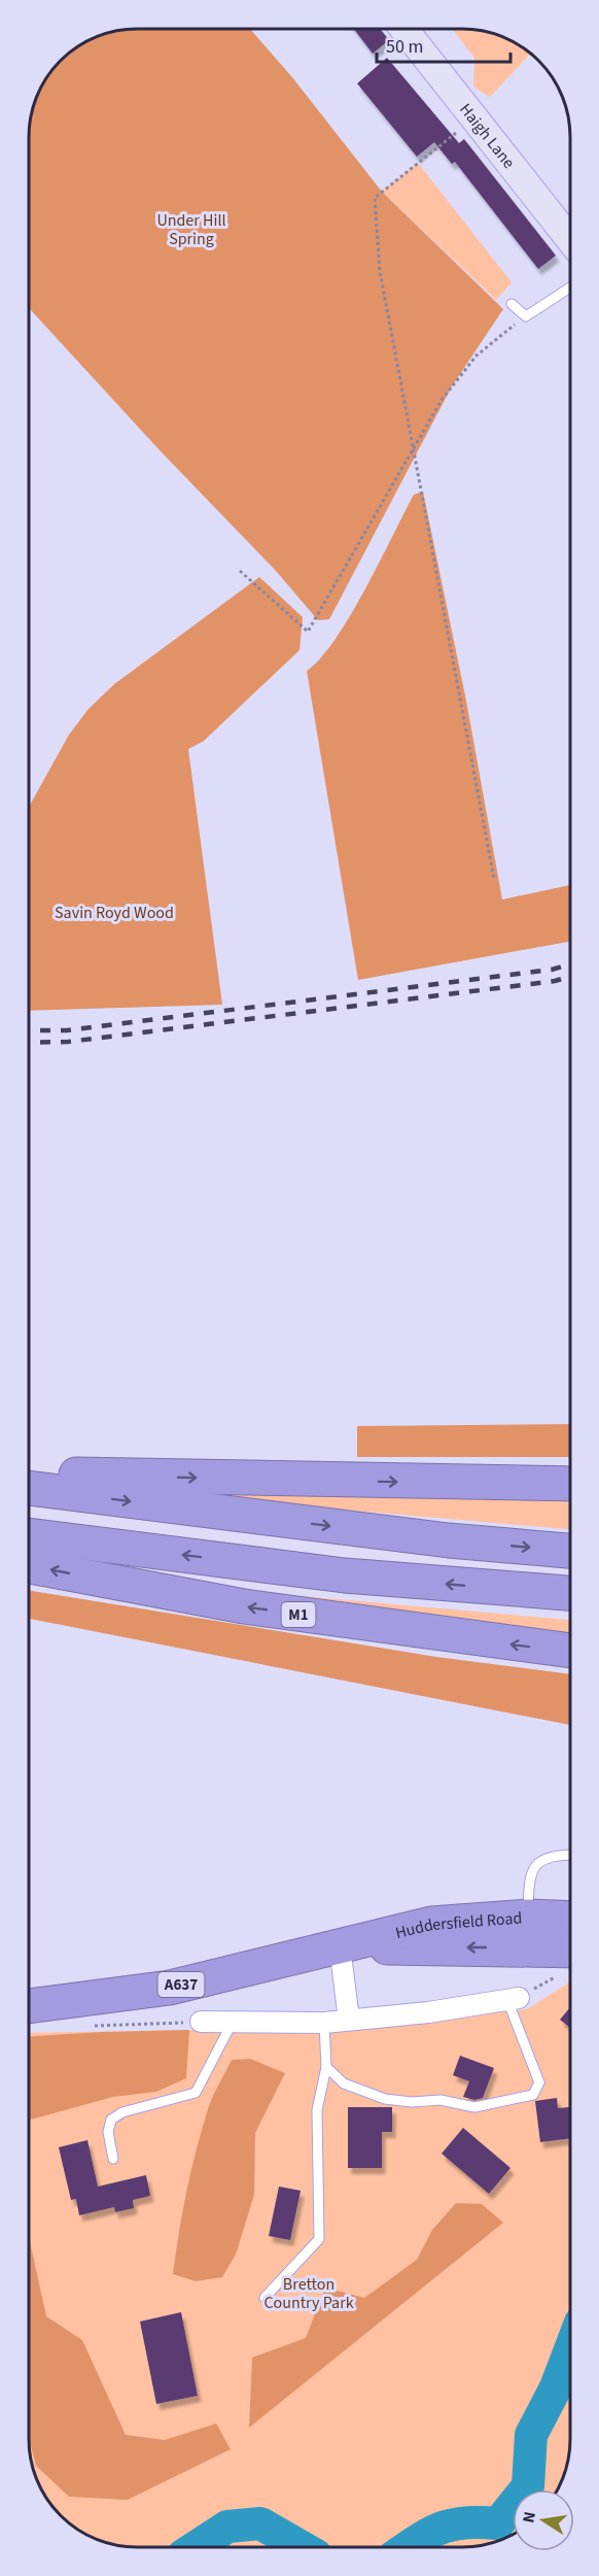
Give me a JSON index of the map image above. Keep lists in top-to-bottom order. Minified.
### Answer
{"streets":{"highway":["M1","Huddersfield Road","A637"],"street":["Haigh Lane"]},"parks":["Under Hill Spring","Savin Royd Wood","Bretton Country Park"],"scale_bar":"50 m","north":"left"}
